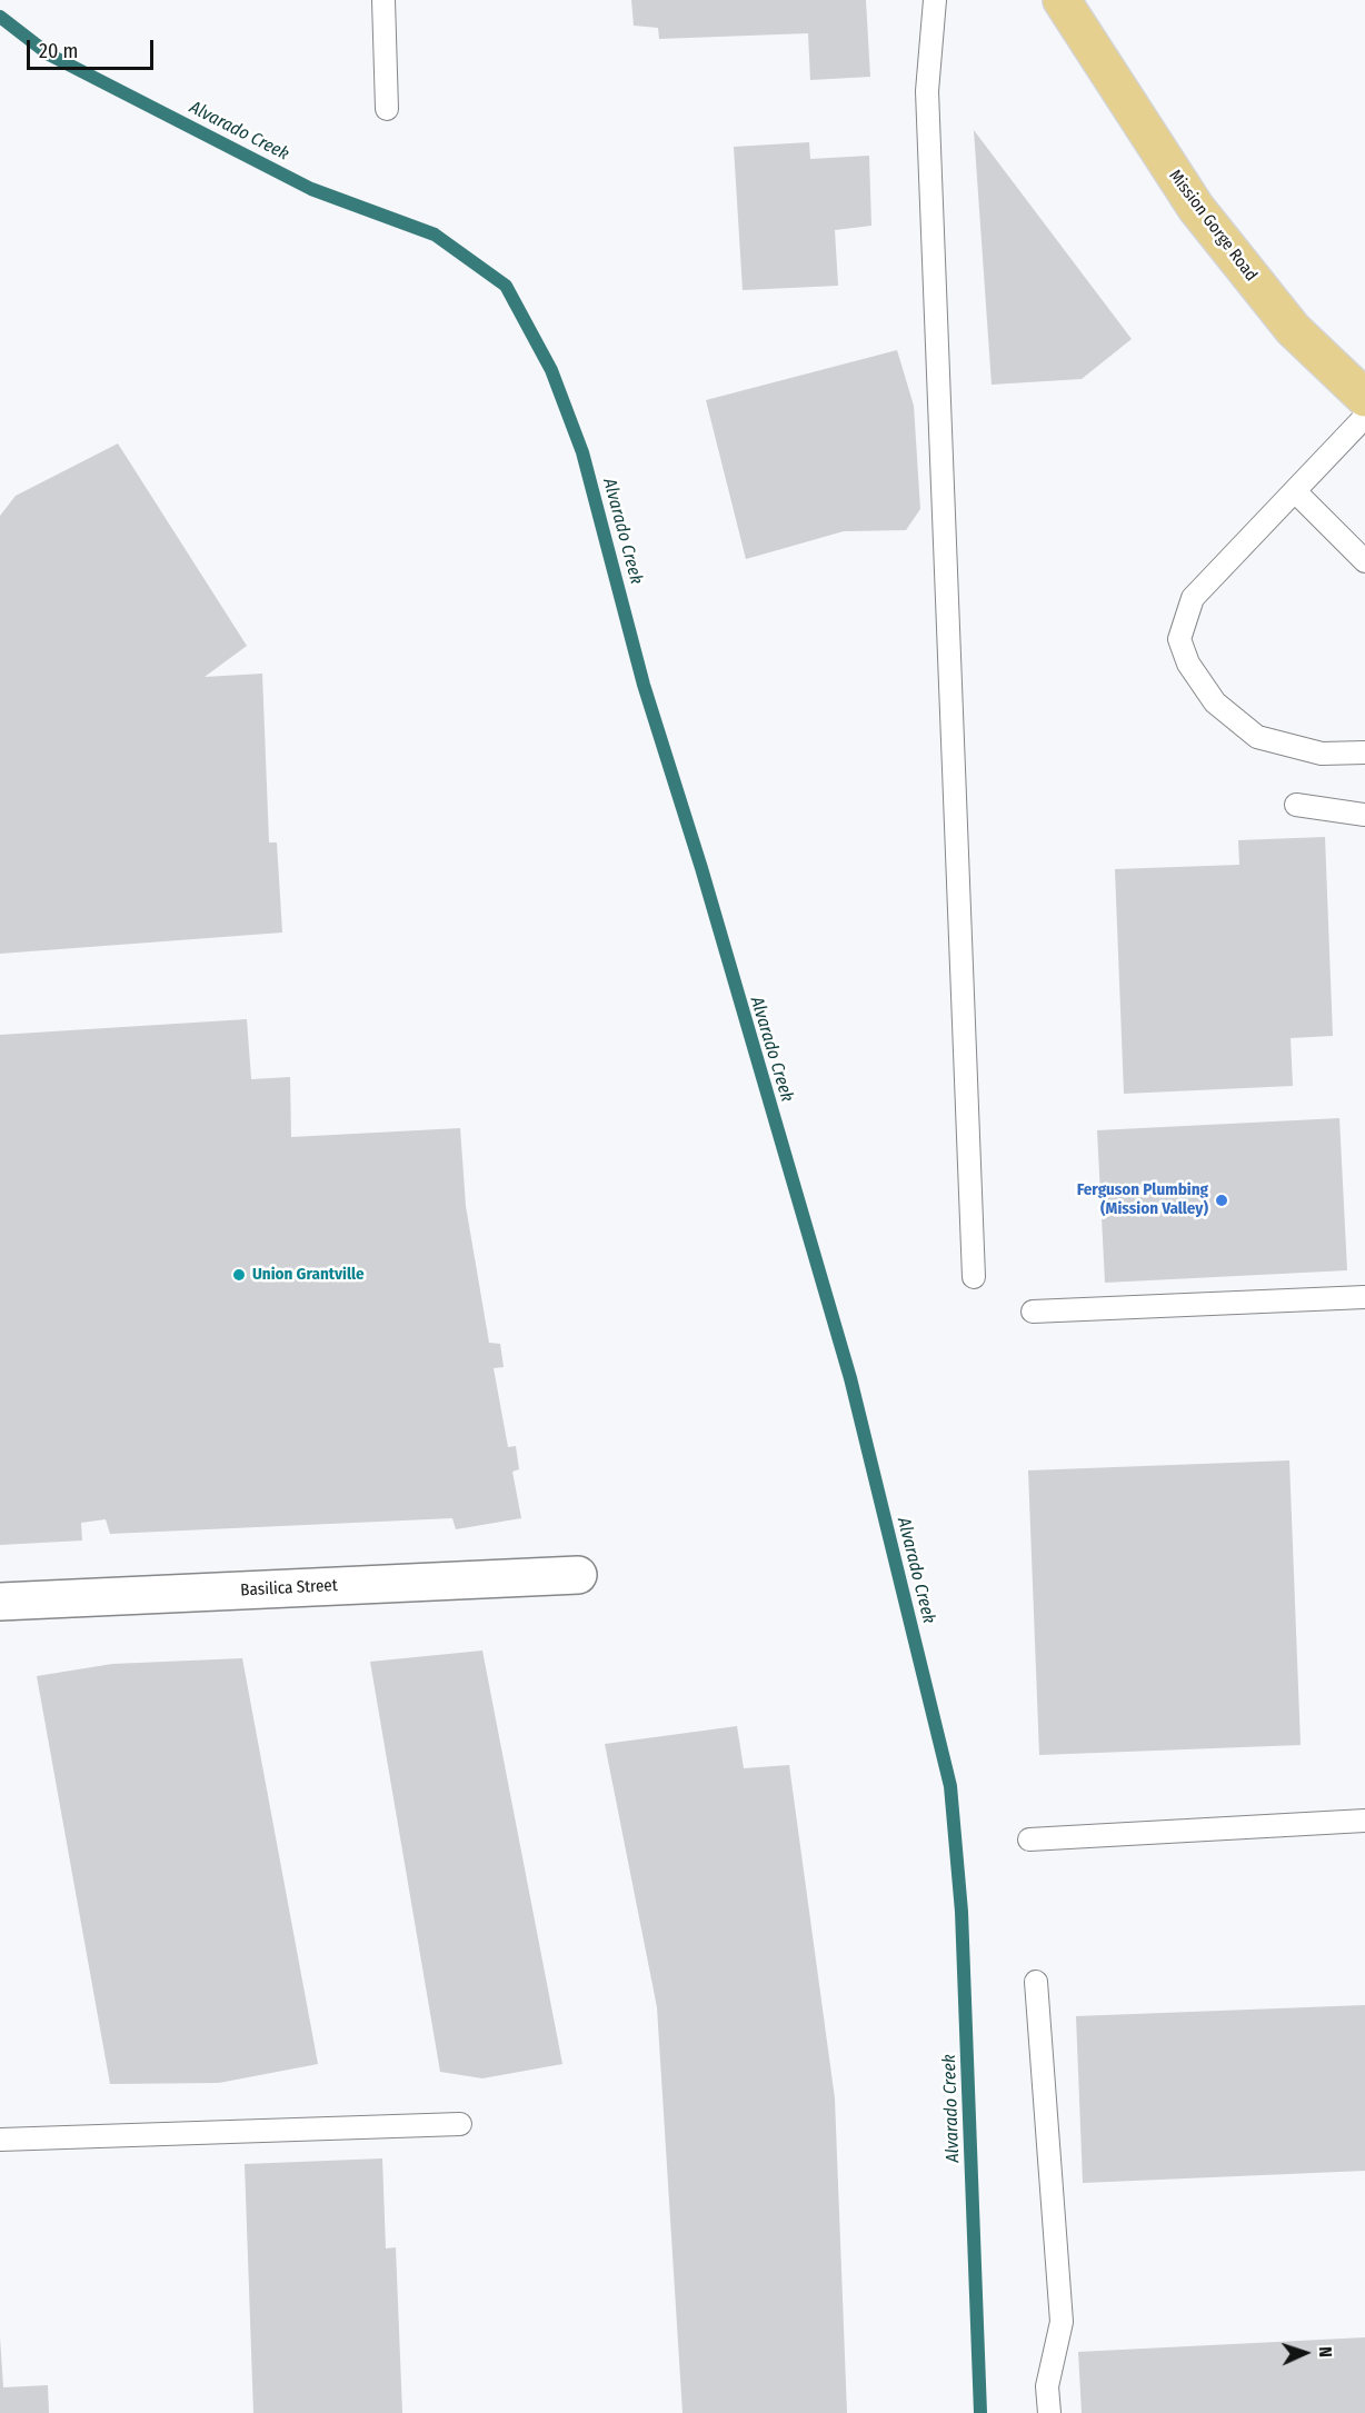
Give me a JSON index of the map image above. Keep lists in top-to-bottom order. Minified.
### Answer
{"streets":{"main road":["Mission Gorge Road"],"street":["Basilica Street"]},"water":["Alvarado Creek"],"places":["Ferguson Plumbing (Mission Valley)","Union Grantville"],"scale_bar":"20 m","north":"right"}
